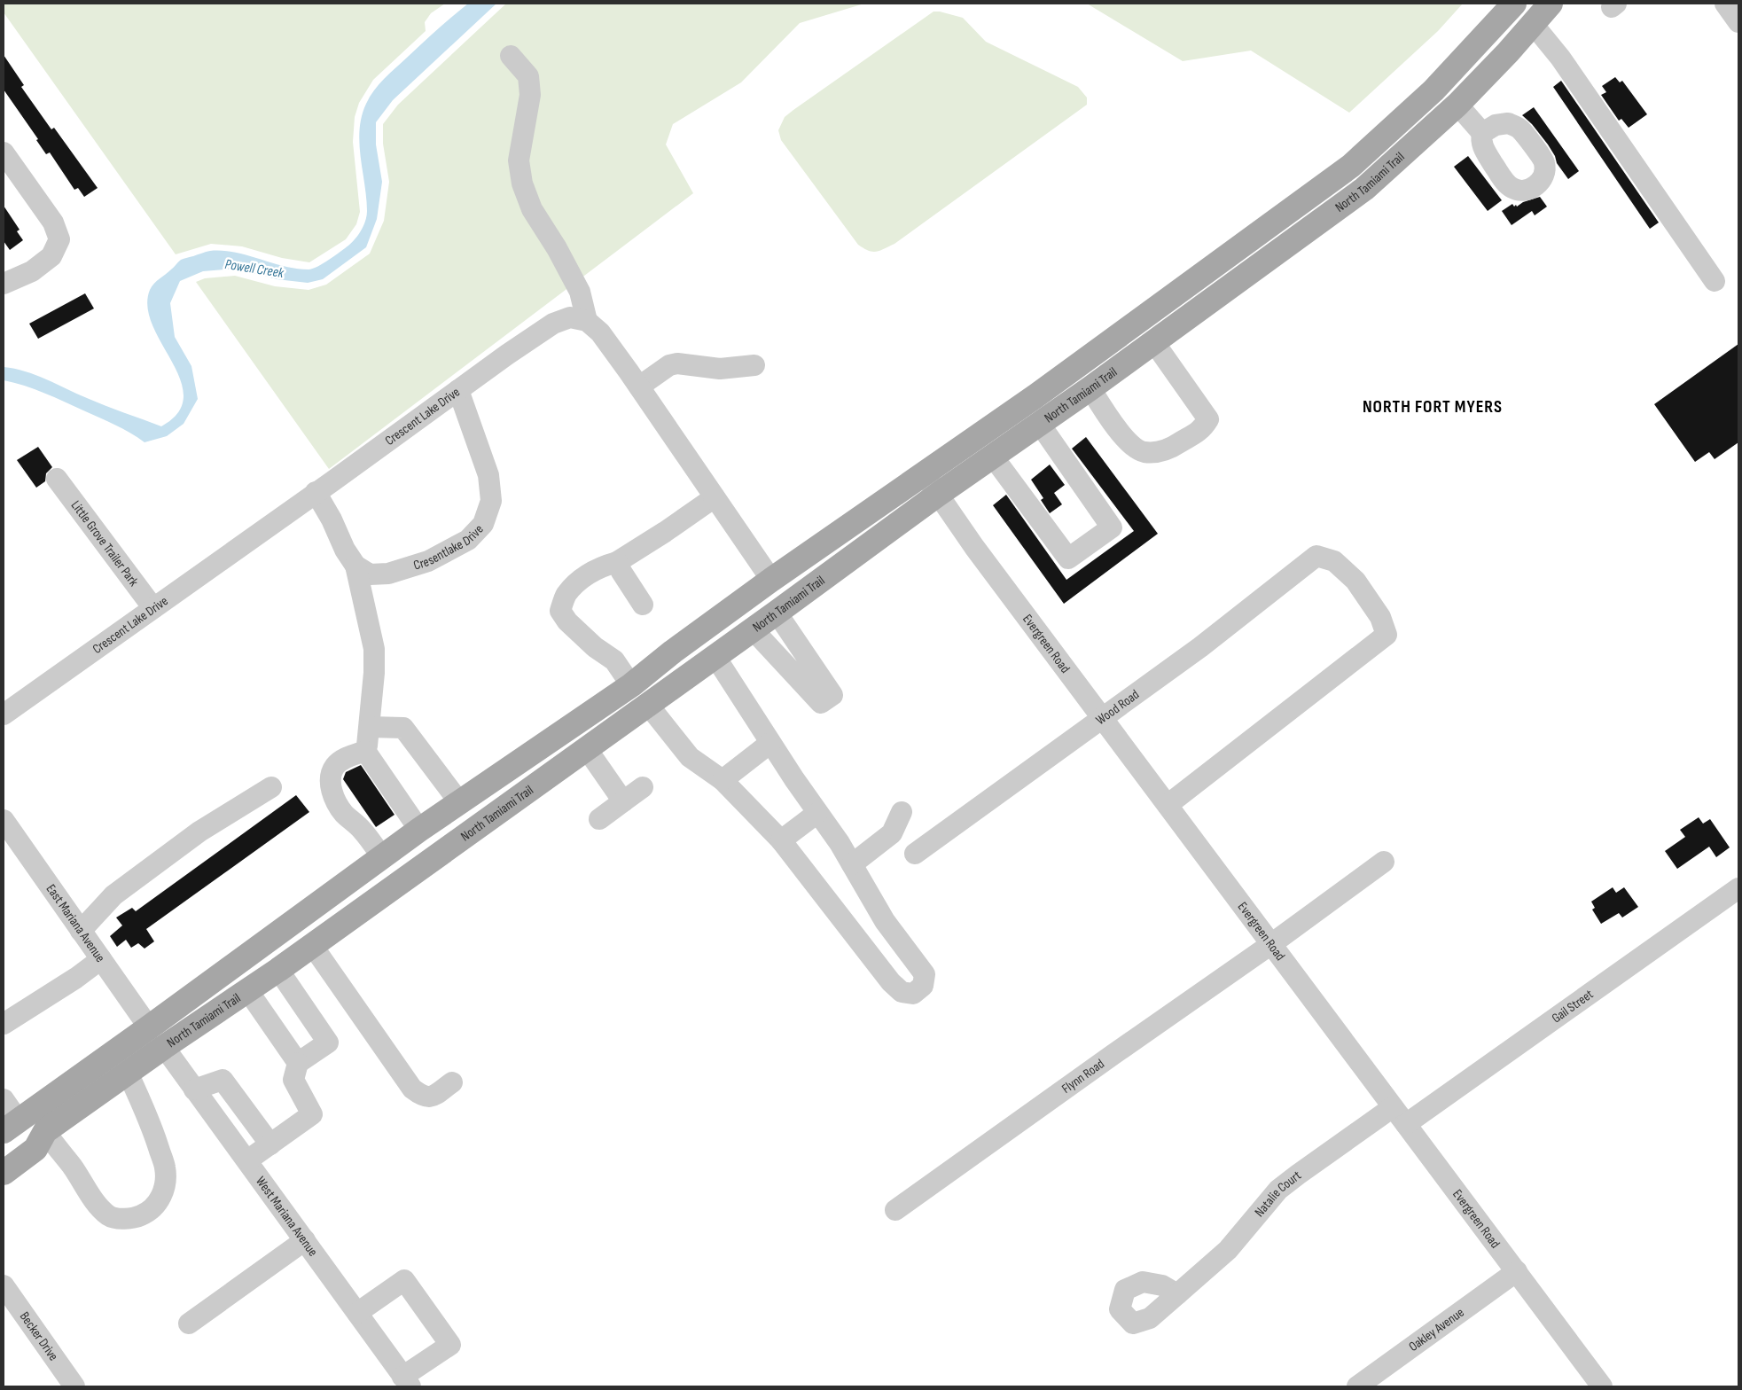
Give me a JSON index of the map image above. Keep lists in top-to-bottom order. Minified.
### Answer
{"streets":{"main road":["North Tamiami Trail"],"street":["Crescent Lake Drive","Little Grove Trailer Park","Cresentlake Drive","Evergreen Road","Wood Road","East Mariana Avenue","Gail Street","Flynn Road","Natalie Court","West Mariana Avenue","Oakley Avenue","Becker Drive"]},"crossings":[["North Tamiami Trail","Evergreen Road"],["North Tamiami Trail","East Mariana Avenue"],["North Tamiami Trail","West Mariana Avenue"],["Crescent Lake Drive","Little Grove Trailer Park"],["Crescent Lake Drive","Cresentlake Drive"],["Evergreen Road","Wood Road"],["Evergreen Road","Gail Street"],["Evergreen Road","Flynn Road"],["Evergreen Road","Natalie Court"],["Evergreen Road","Oakley Avenue"]],"districts":["NORTH FORT MYERS"],"water":["Powell Creek"]}
